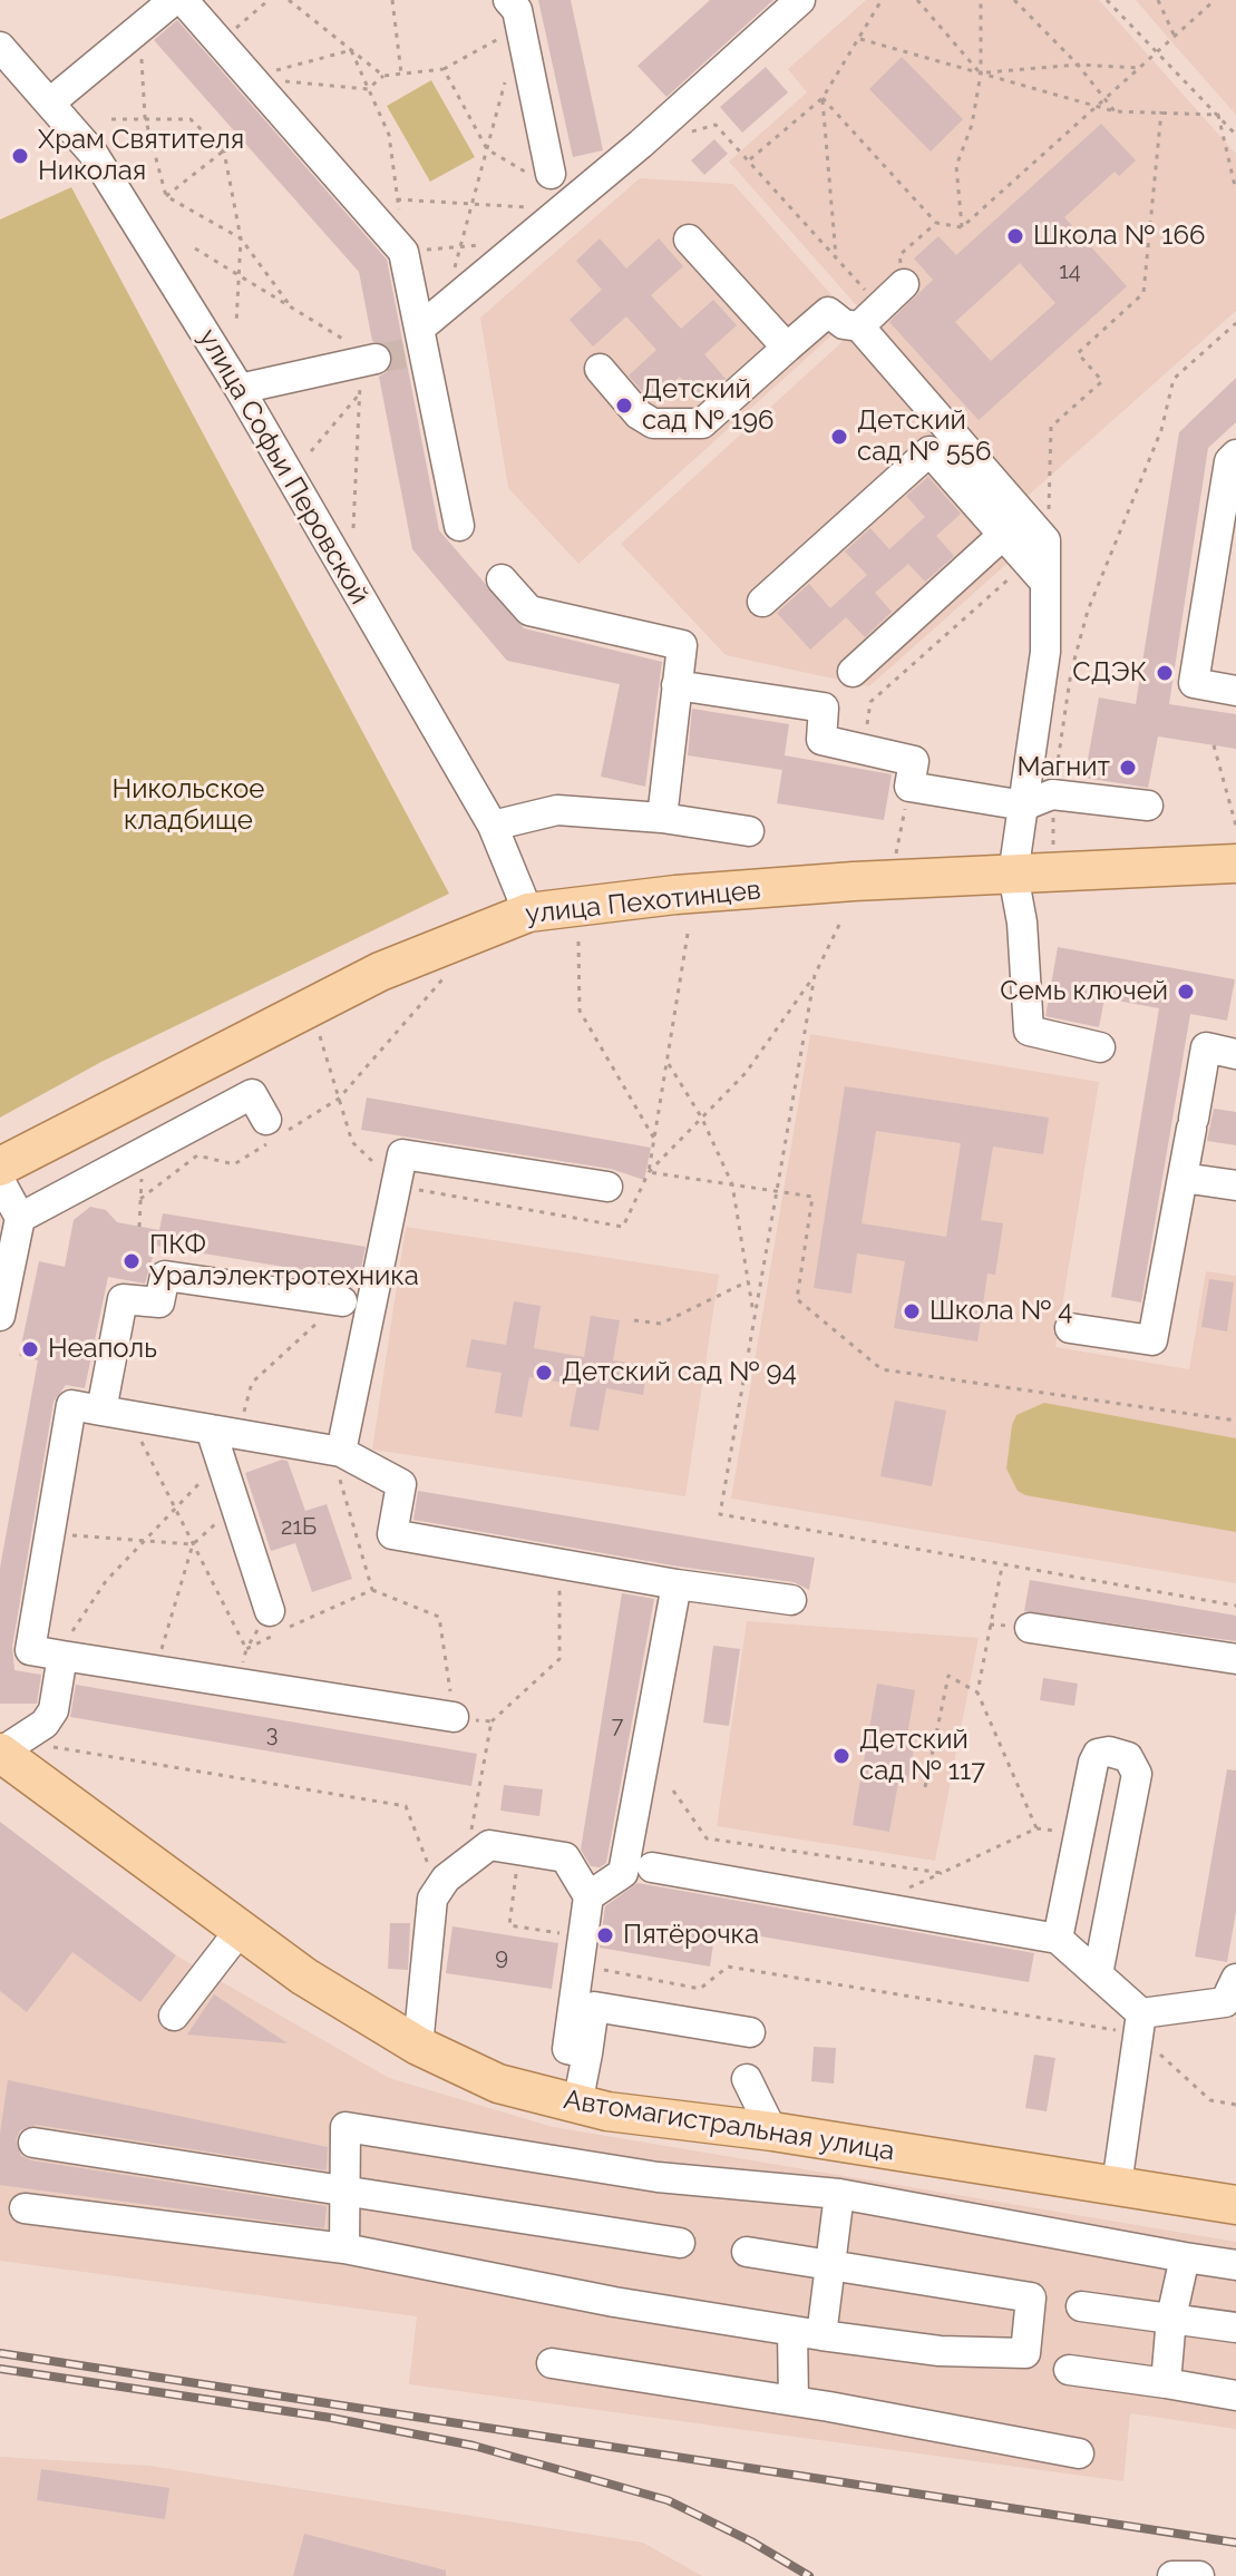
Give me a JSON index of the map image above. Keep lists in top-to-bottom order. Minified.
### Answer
{"streets":{"main road":["улица Пехотинцев","Автомагистральная улица"],"street":["улица Софьи Перовской"]},"crossings":[["улица Софьи Перовской","улица Пехотинцев"]],"parks":["Никольское кладбище"],"places":["Храм Святителя Николая","Школа № 166","Детский сад № 196","Детский сад № 556","СДЭК","Магнит","Семь ключей","ПКФ Уралэлектротехника","Школа № 4","Неаполь","Детский сад № 94","Детский сад № 117","Пятёрочка"],"house_numbers":["14","21Б","7","3","9"]}
